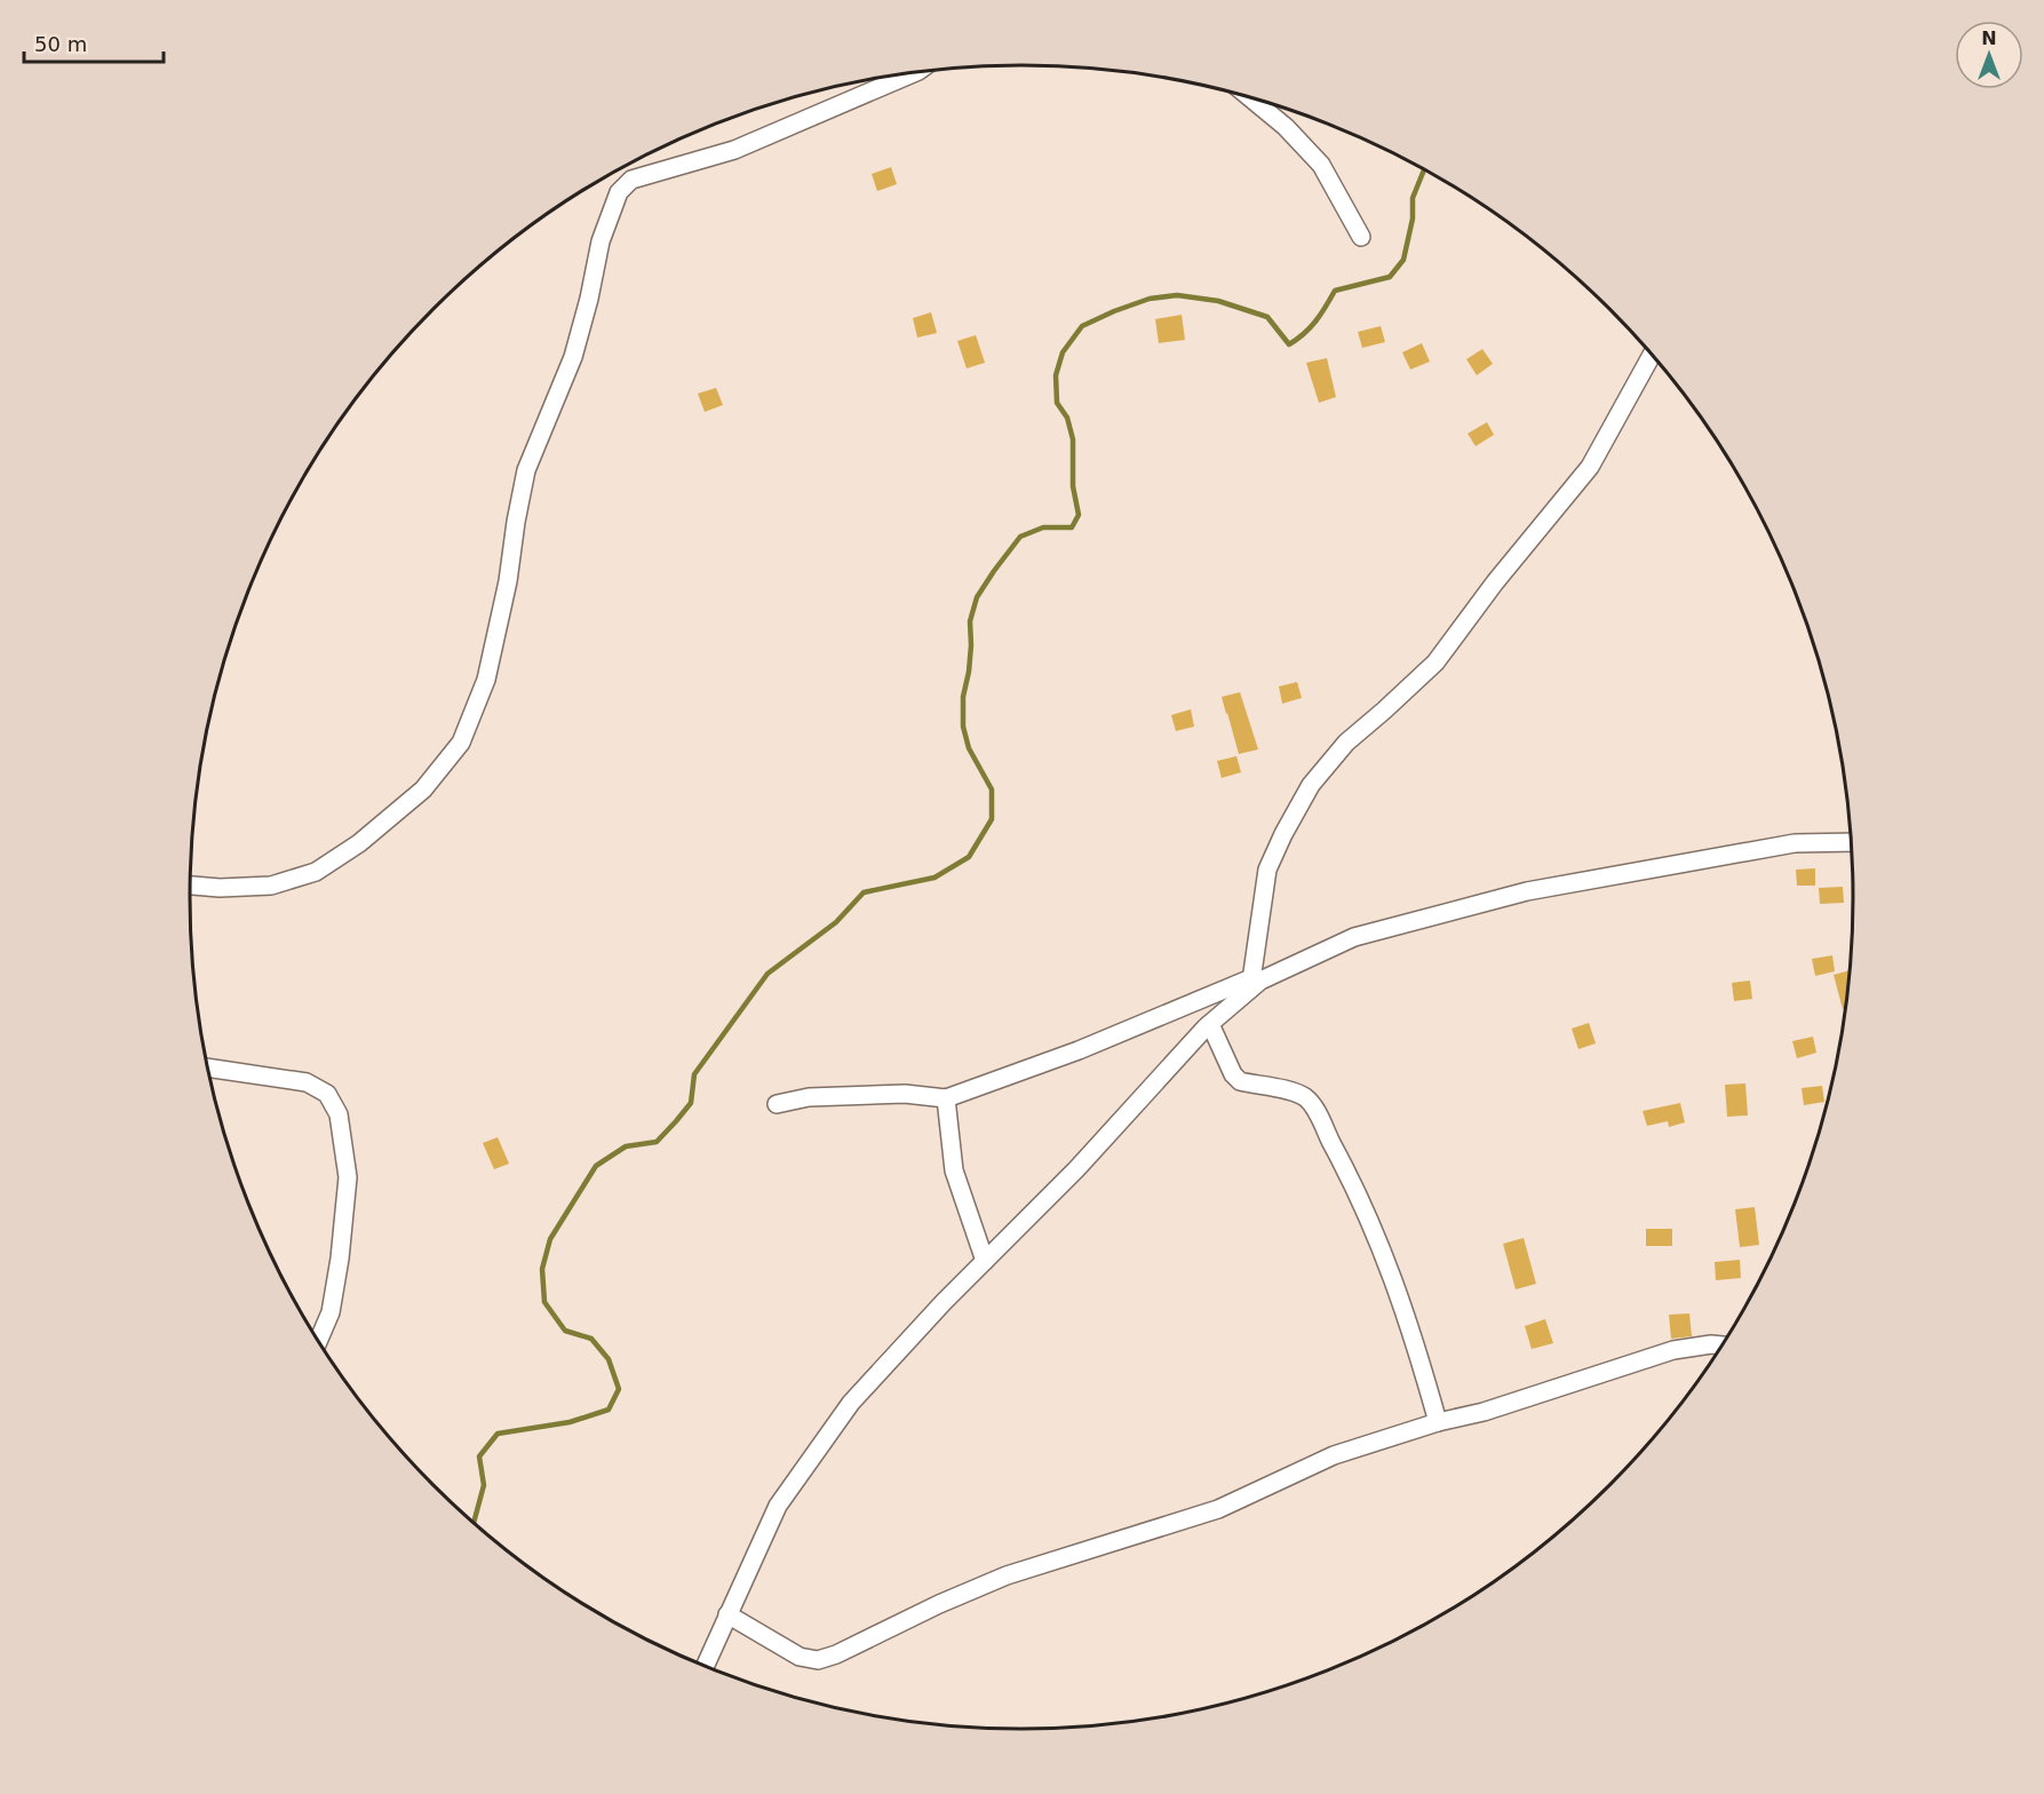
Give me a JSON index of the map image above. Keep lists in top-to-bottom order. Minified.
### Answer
{"scale_bar":"50 m","north":"top"}
